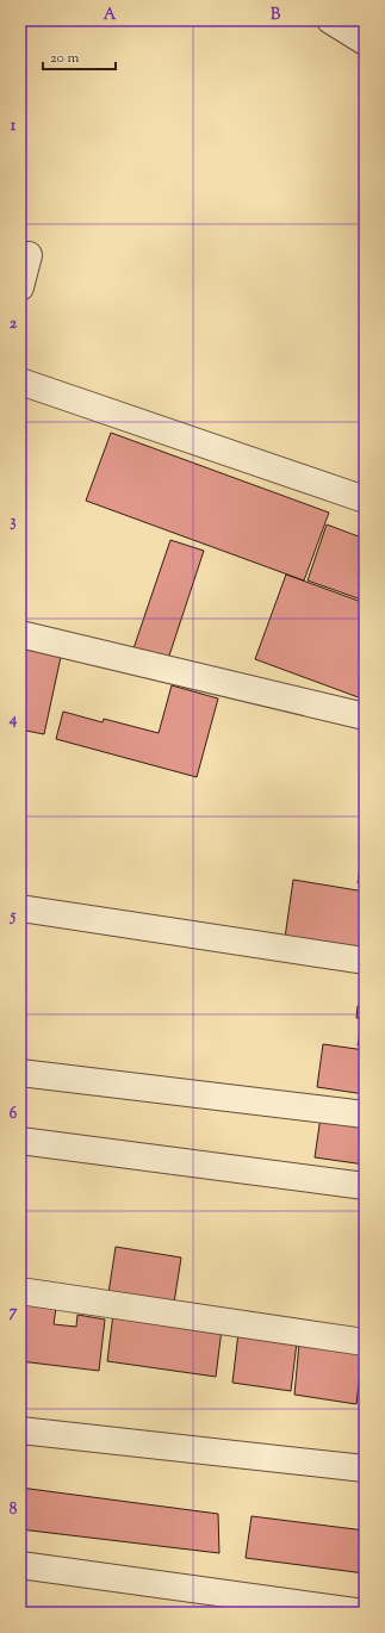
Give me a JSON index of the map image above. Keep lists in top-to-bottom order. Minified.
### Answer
{"scale_bar":"20 m","grid":{"columns":["A","B"],"rows":["1","2","3","4","5","6","7","8"]}}
